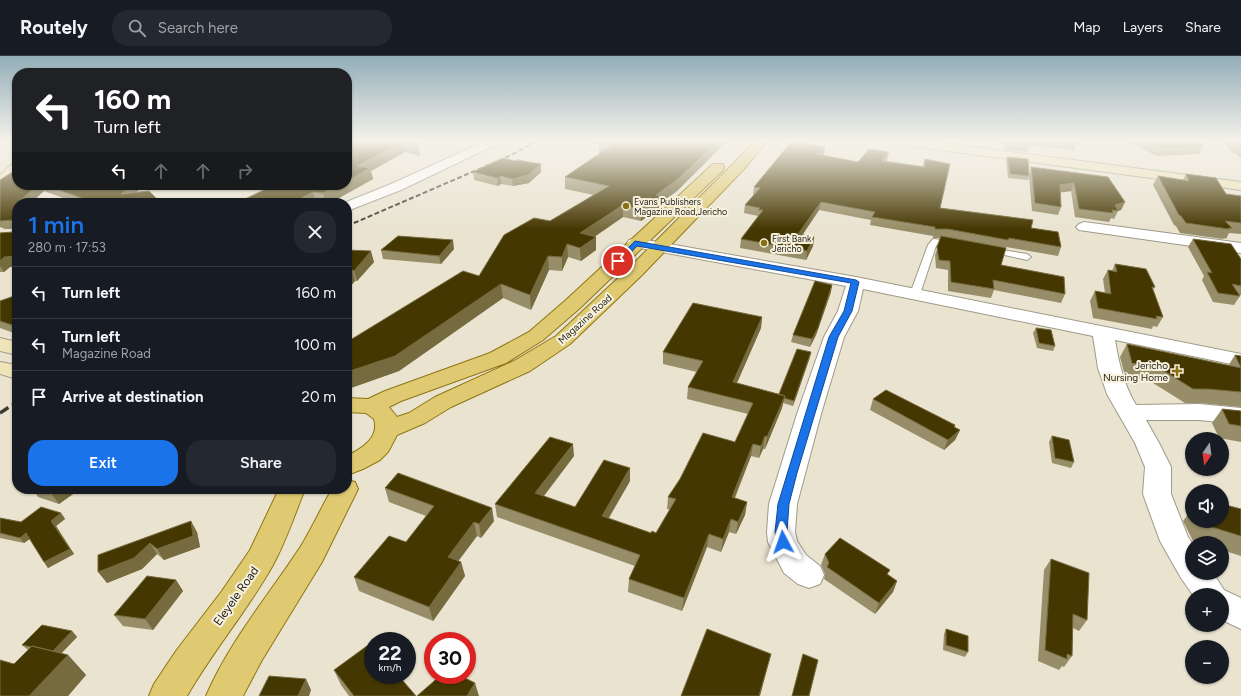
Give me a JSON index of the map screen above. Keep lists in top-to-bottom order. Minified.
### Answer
{"streets":{"main road":["Magazine Road","Eleyele Road"]},"places":{"other":["Evans Publishers Magazine Road,Jericho","First Bank Jericho"],"health":["Jericho Nursing Home"]},"north":"bottom","page":{"header":"Routely","search":"Search here","nav":["Map","Layers","Share"],"turn":["160 m","Turn left"],"heading":["1 min","280 m · 17:53"],"list":[{"name":"Turn left","value":"160 m"},{"name":"Turn left","note":"Magazine Road","value":"100 m"},{"name":"Arrive at destination","value":"20 m"}],"map_buttons":["+","−"],"buttons":["Exit","Share"],"speed":"22 km/h","limit":"30"}}
